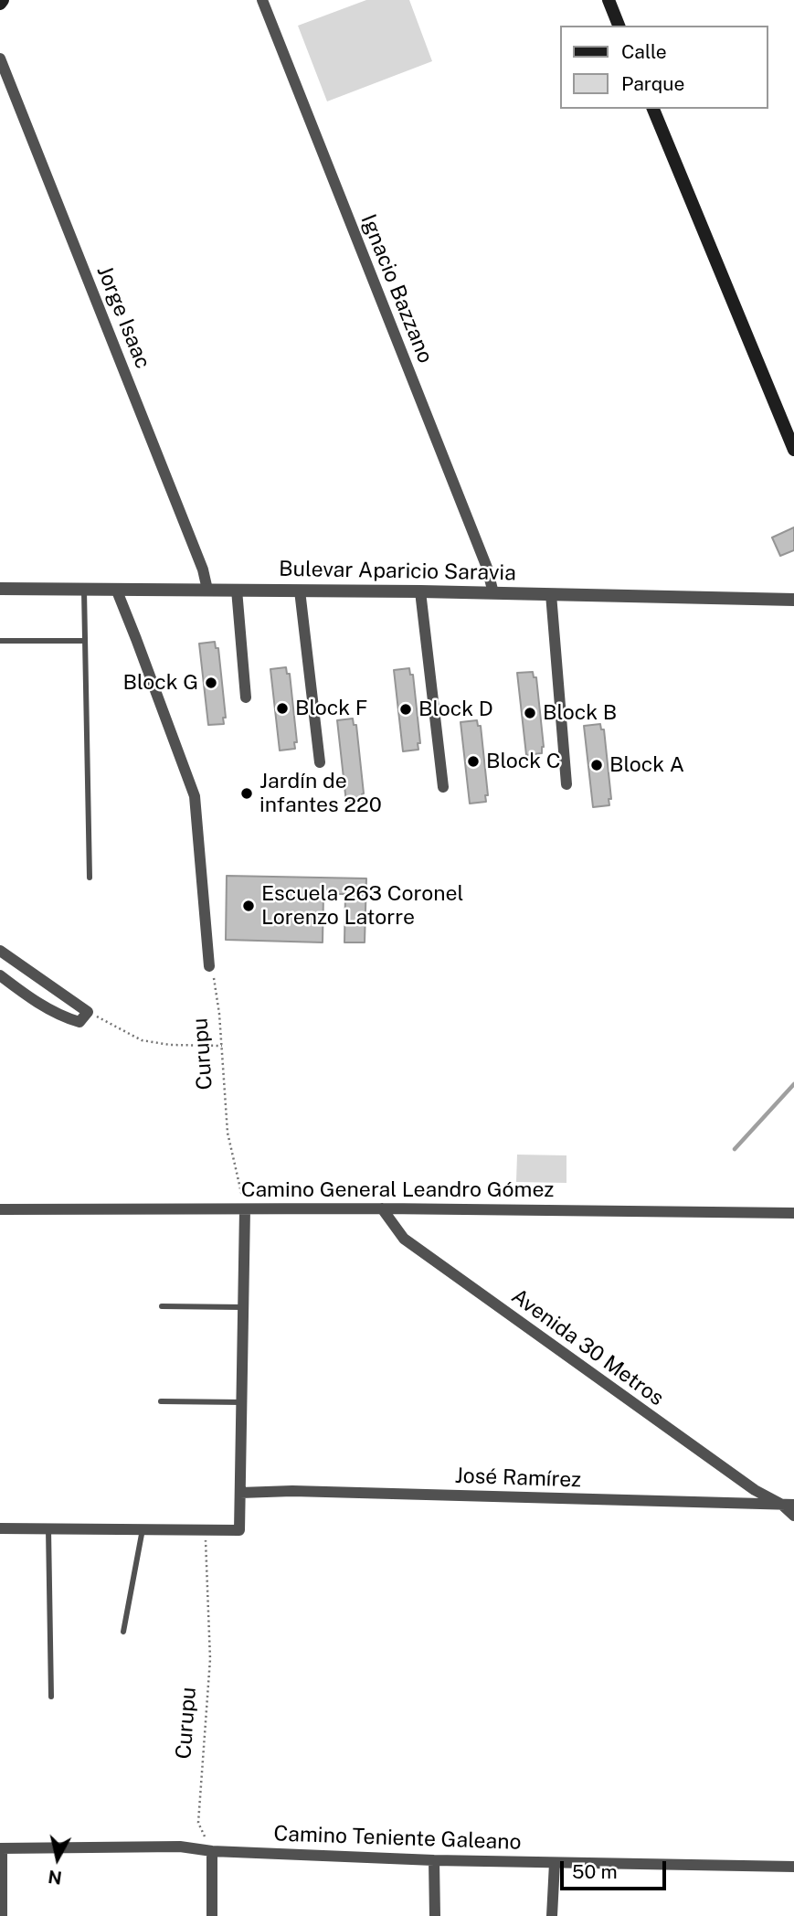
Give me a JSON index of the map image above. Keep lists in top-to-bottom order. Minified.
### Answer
{"streets":{"street":["Ignacio Bazzano","Jorge Isaac","Bulevar Aparicio Saravia","Camino General Leandro Gómez","Avenida 30 Metros","José Ramírez","Camino Teniente Galeano"],"path":["Curupu"]},"crossings":[["Ignacio Bazzano","Bulevar Aparicio Saravia"],["Jorge Isaac","Bulevar Aparicio Saravia"],["Curupu","Camino General Leandro Gómez"],["Curupu","Camino Teniente Galeano"],["Camino General Leandro Gómez","Avenida 30 Metros"],["Avenida 30 Metros","José Ramírez"]],"places":["Block G","Block F","Block D","Block B","Block C","Block A","Jardín de infantes 220","Escuela 263 Coronel Lorenzo Latorre"],"legend":["Calle","Parque"],"scale_bar":"50 m","north":"bottom"}
